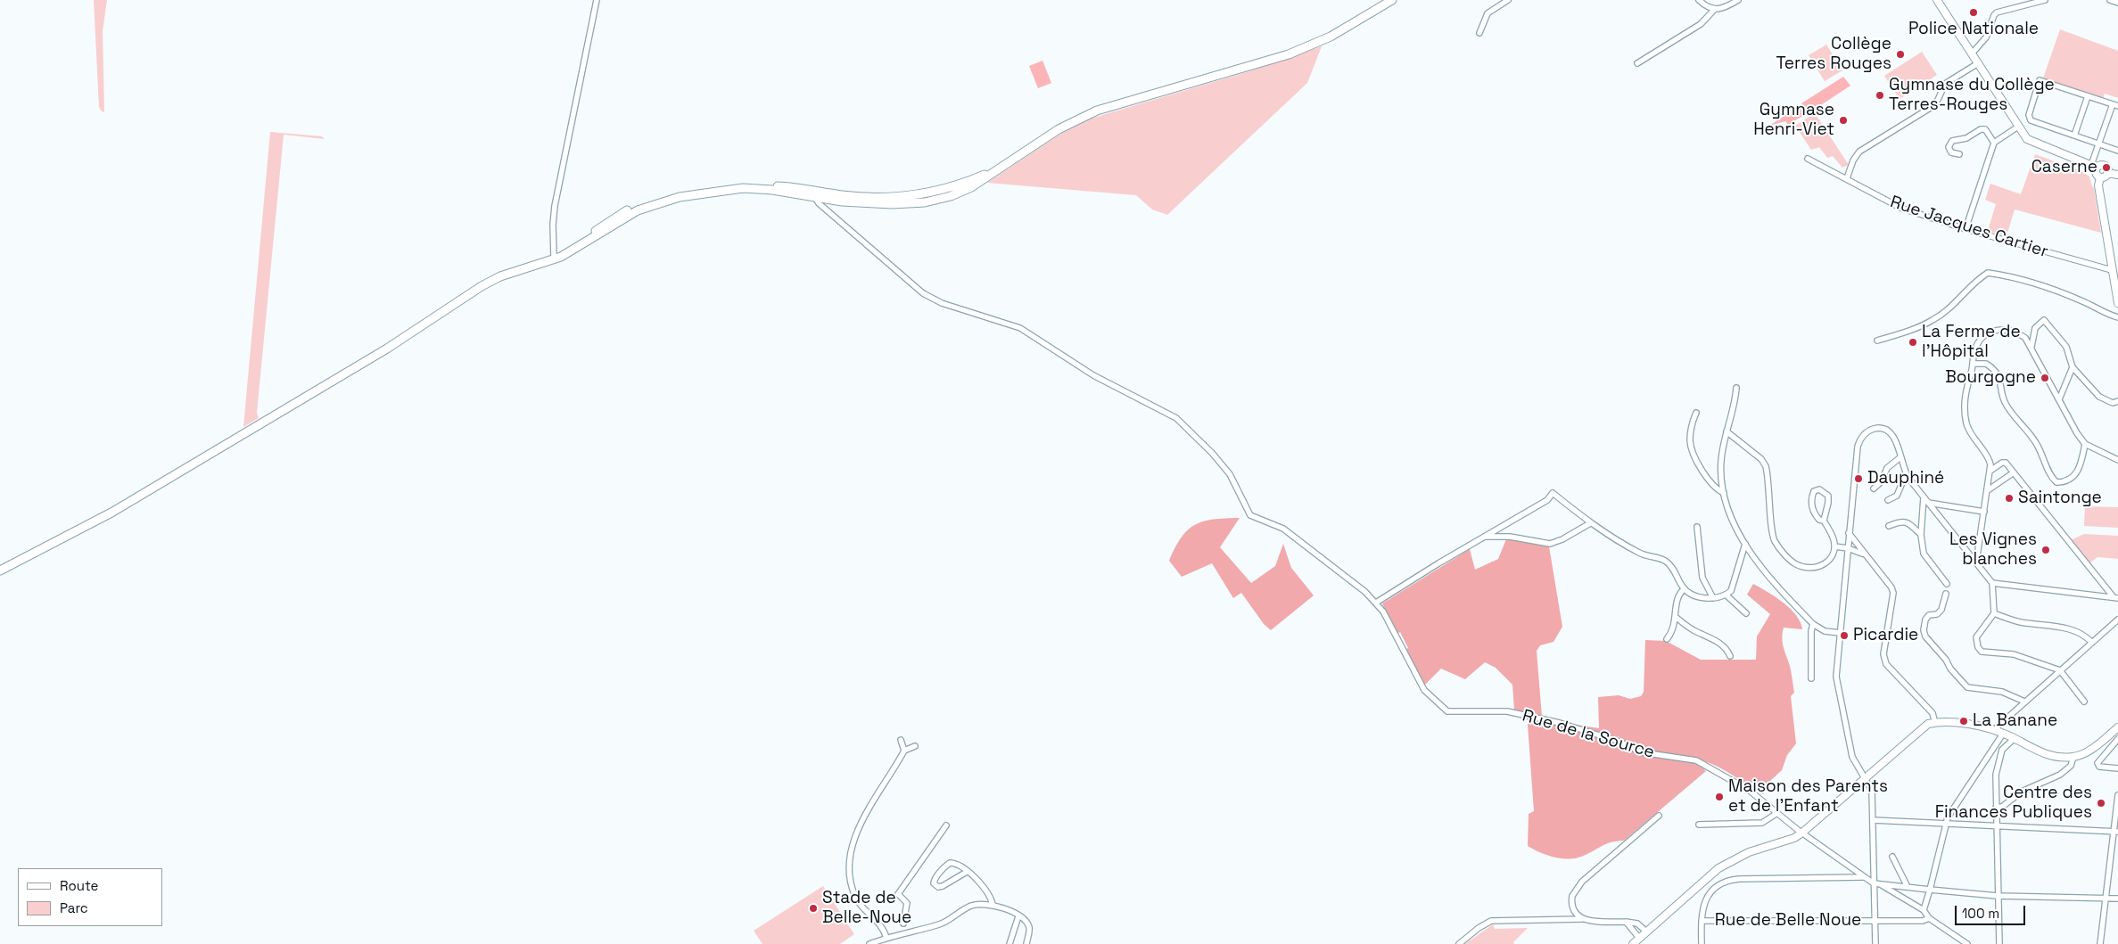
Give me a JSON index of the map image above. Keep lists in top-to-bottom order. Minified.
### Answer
{"streets":{"street":["Rue Jacques Cartier","Rue de la Source","Rue de Belle Noue"]},"places":["Police Nationale","Collège Terres Rouges","Gymnase du Collège Terres-Rouges","Gymnase Henri-Viet","Caserne","La Ferme de l'Hôpital","Bourgogne","Dauphiné","Saintonge","Les Vignes blanches","Picardie","La Banane","Maison des Parents et de l'Enfant","Centre des Finances Publiques","Stade de Belle-Noue"],"legend":["Route","Parc"],"scale_bar":"100 m"}
